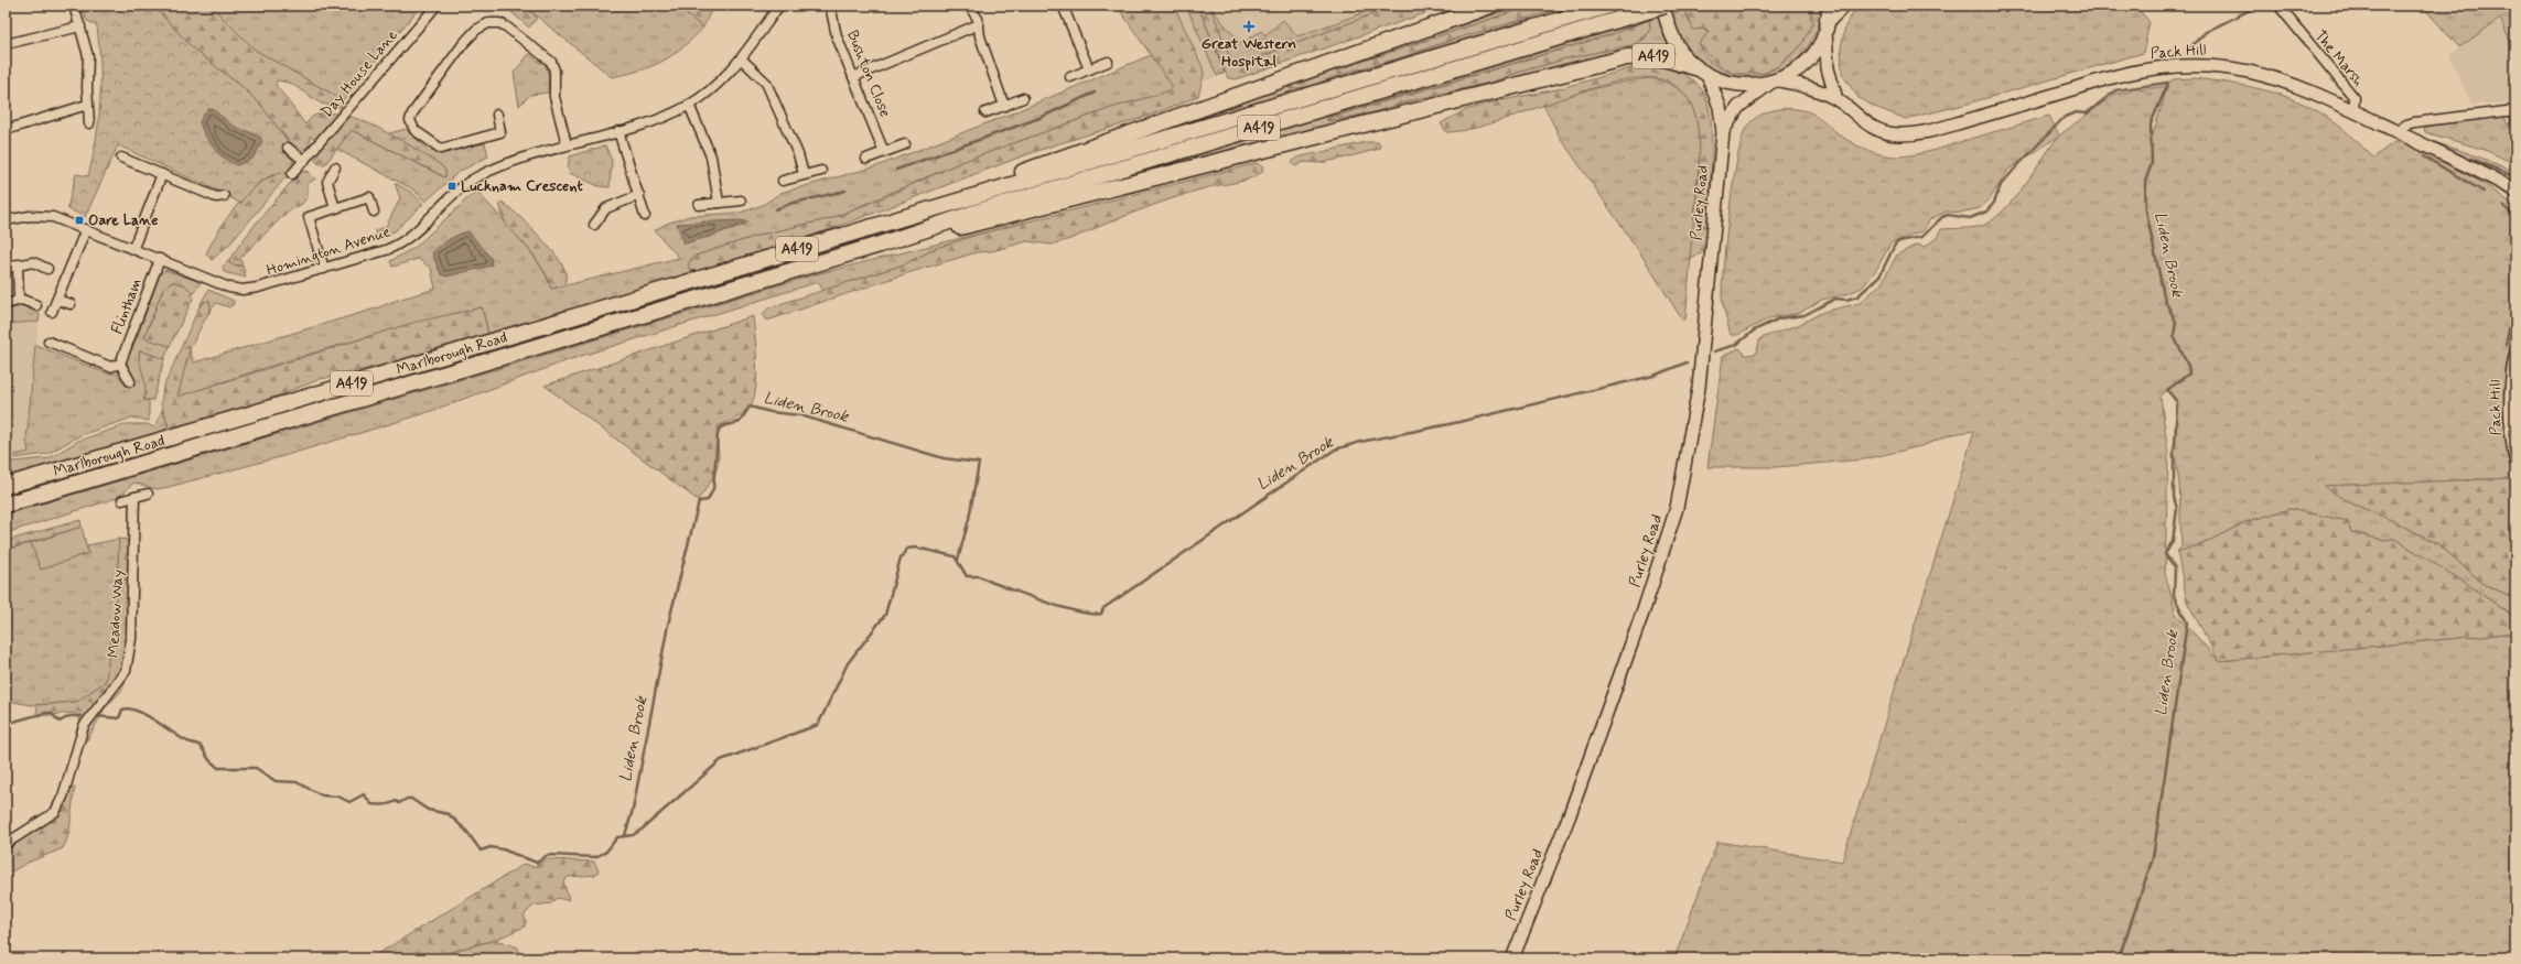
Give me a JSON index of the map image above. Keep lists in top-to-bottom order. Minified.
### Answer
{"streets":{"highway":["A419","Marlborough Road"],"main road":["Pack Hill","Purley Road"],"street":["The Marsh","Day House Lane","Bushton Close","Homington Avenue","Flintham","Meadow Way"]},"crossings":[["Pack Hill","The Marsh"],["Pack Hill","Purley Road"],["A419","Purley Road"],["A419","Marlborough Road"],["Homington Avenue","Flintham"]],"water":["Liden Brook"],"places":{"health":["Great Western Hospital"],"transit":["Lucknam Crescent","Oare Lane"]}}
